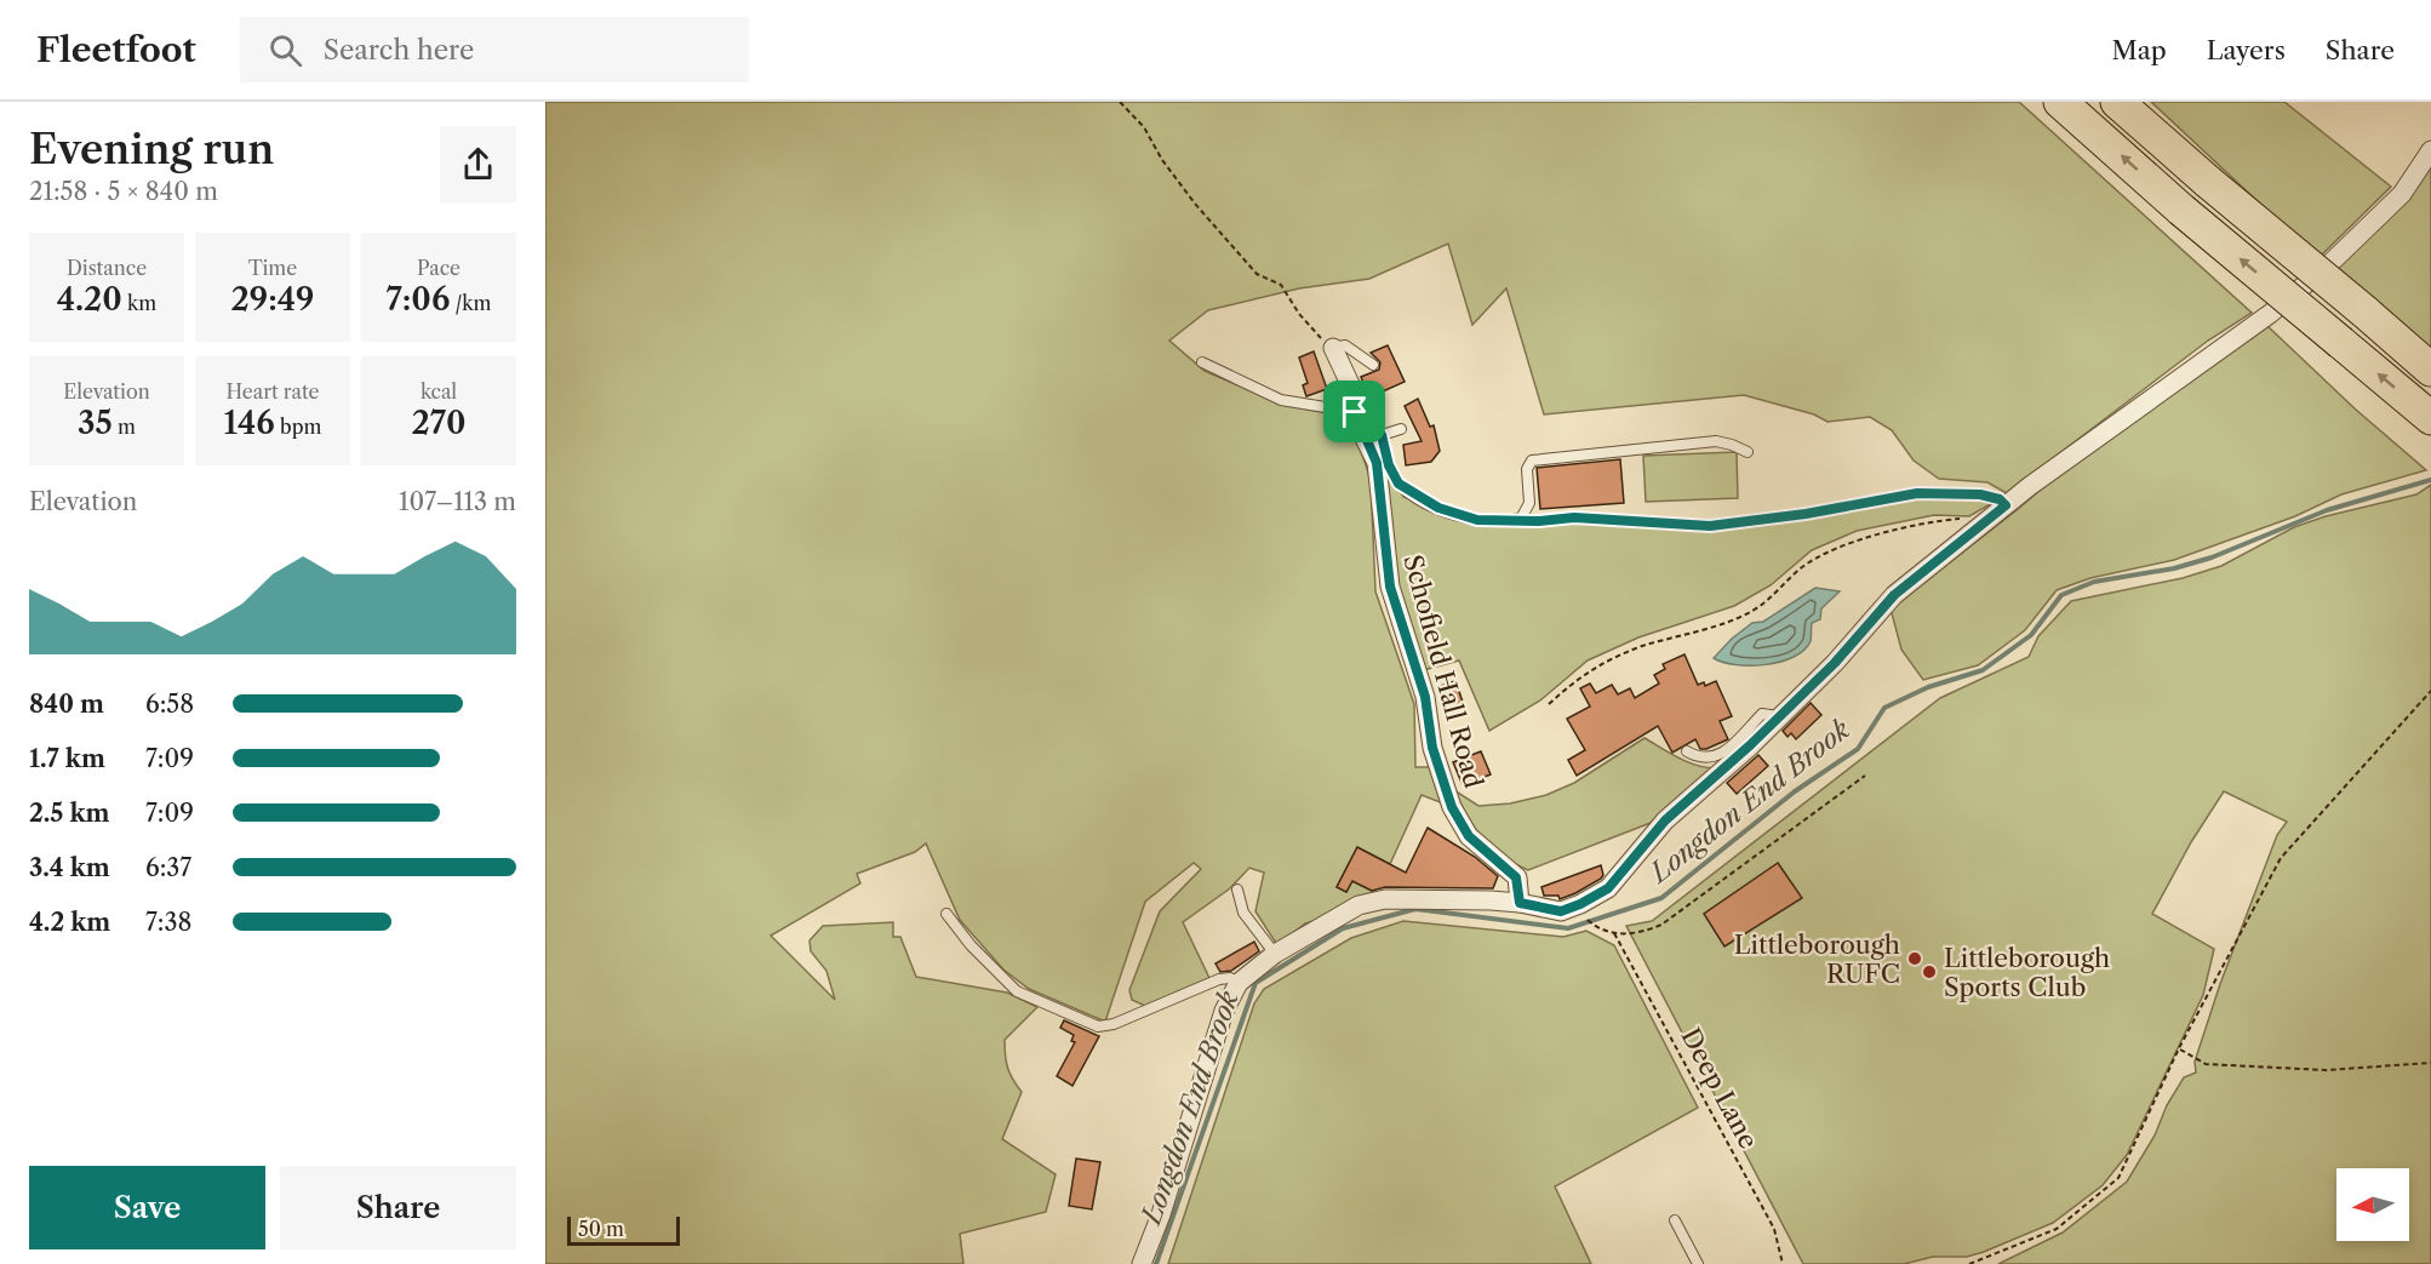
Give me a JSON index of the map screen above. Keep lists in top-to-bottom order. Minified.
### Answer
{"streets":{"street":["Schofield Hall Road"],"path":["Deep Lane"]},"water":["Longdon End Brook"],"places":["Littleborough RUFC","Littleborough Sports Club"],"scale_bar":"50 m","north":"left","page":{"header":"Fleetfoot","search":"Search here","nav":["Map","Layers","Share"],"heading":["Evening run","21:58 · 5 × 840 m"],"stats":[["Distance","4.20 km"],["Time","29:49"],["Pace","7:06 /km"],["Elevation","35 m"],["Heart rate","146 bpm"],["kcal","270"]],"chart":["Elevation","107–113 m"],"list":[{"name":"840 m","note":"6:58"},{"name":"1.7 km","note":"7:09"},{"name":"2.5 km","note":"7:09"},{"name":"3.4 km","note":"6:37"},{"name":"4.2 km","note":"7:38"}],"buttons":["Save","Share"],"scale":"50 m"}}
